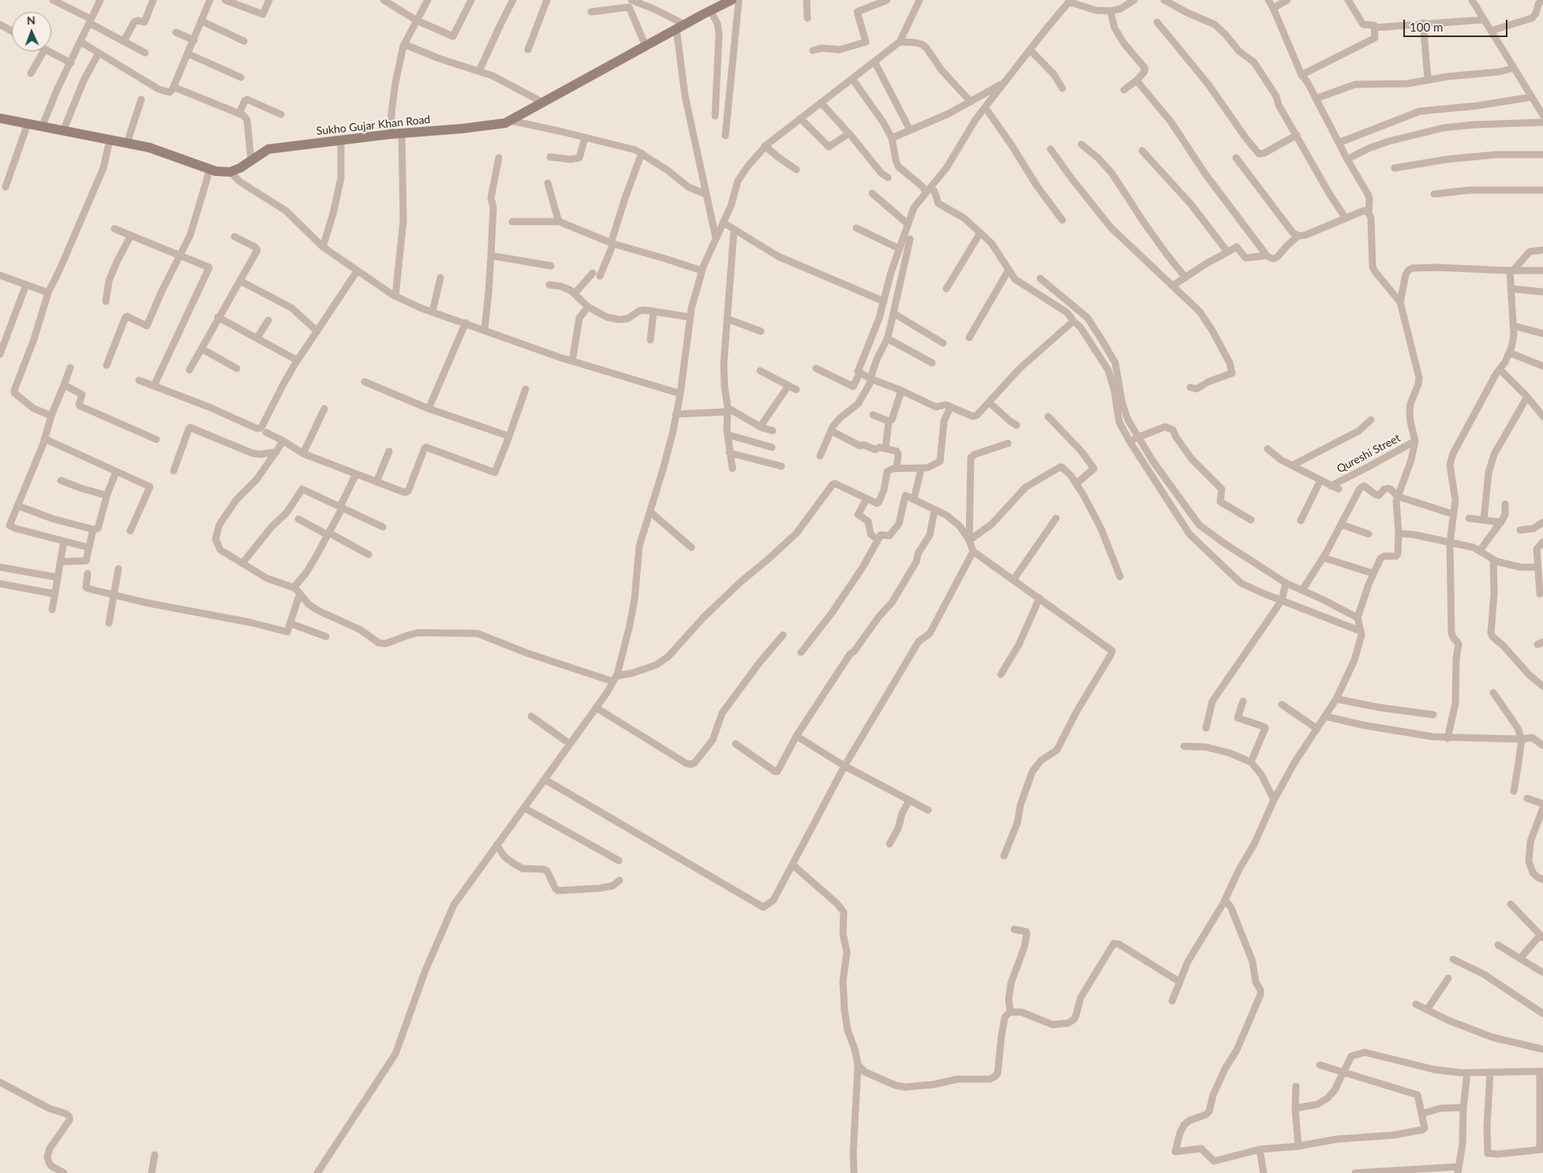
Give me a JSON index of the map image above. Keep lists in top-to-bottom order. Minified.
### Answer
{"streets":{"main road":["Sukho Gujar Khan Road"],"street":["Qureshi Street"]},"scale_bar":"100 m","north":"top"}
